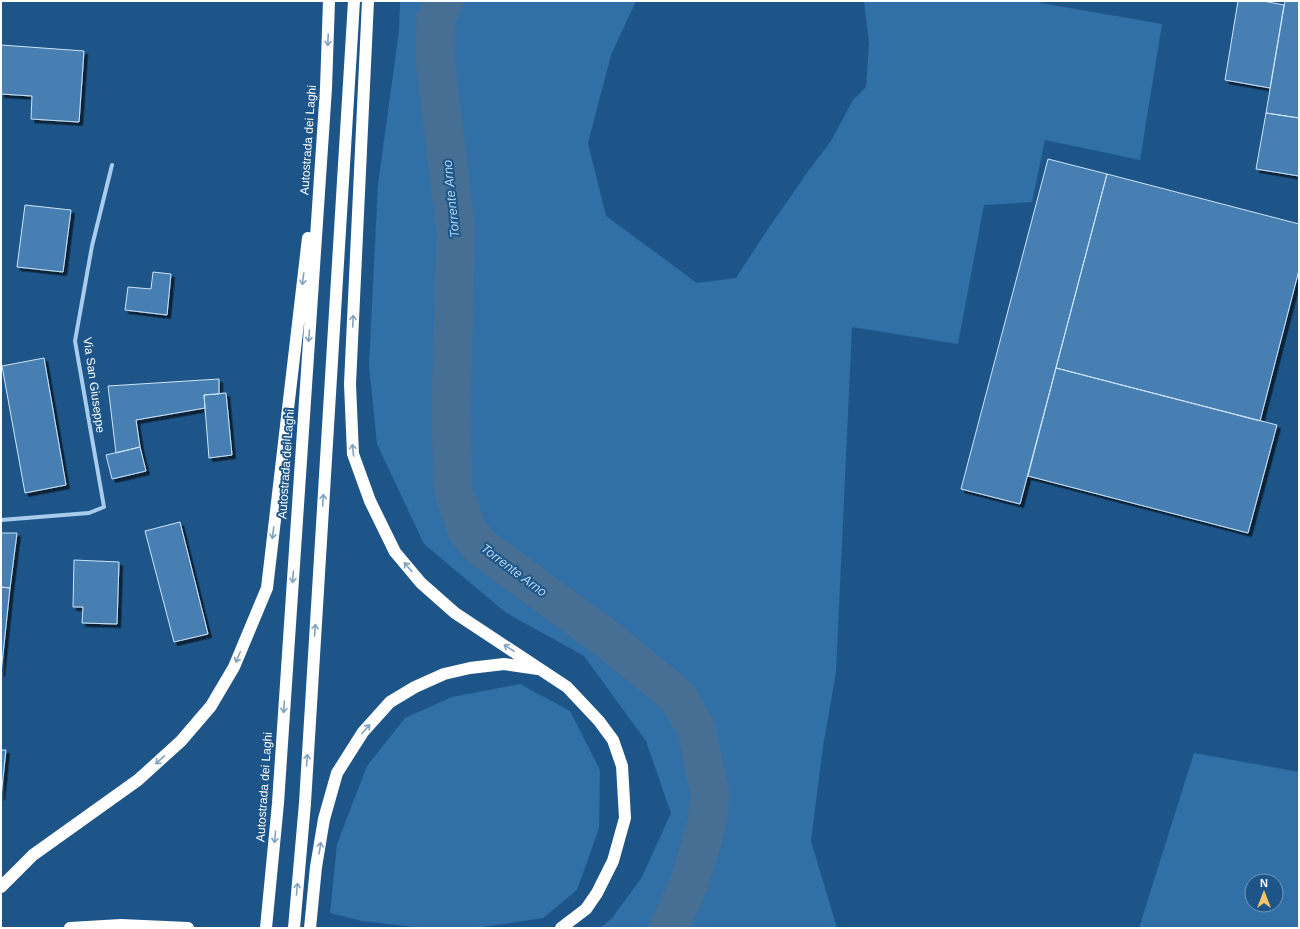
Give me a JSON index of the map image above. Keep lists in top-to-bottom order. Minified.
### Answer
{"streets":{"highway":["Autostrada dei Laghi"],"street":["Via San Giuseppe"]},"water":["Torrente Arno"],"north":"top"}
